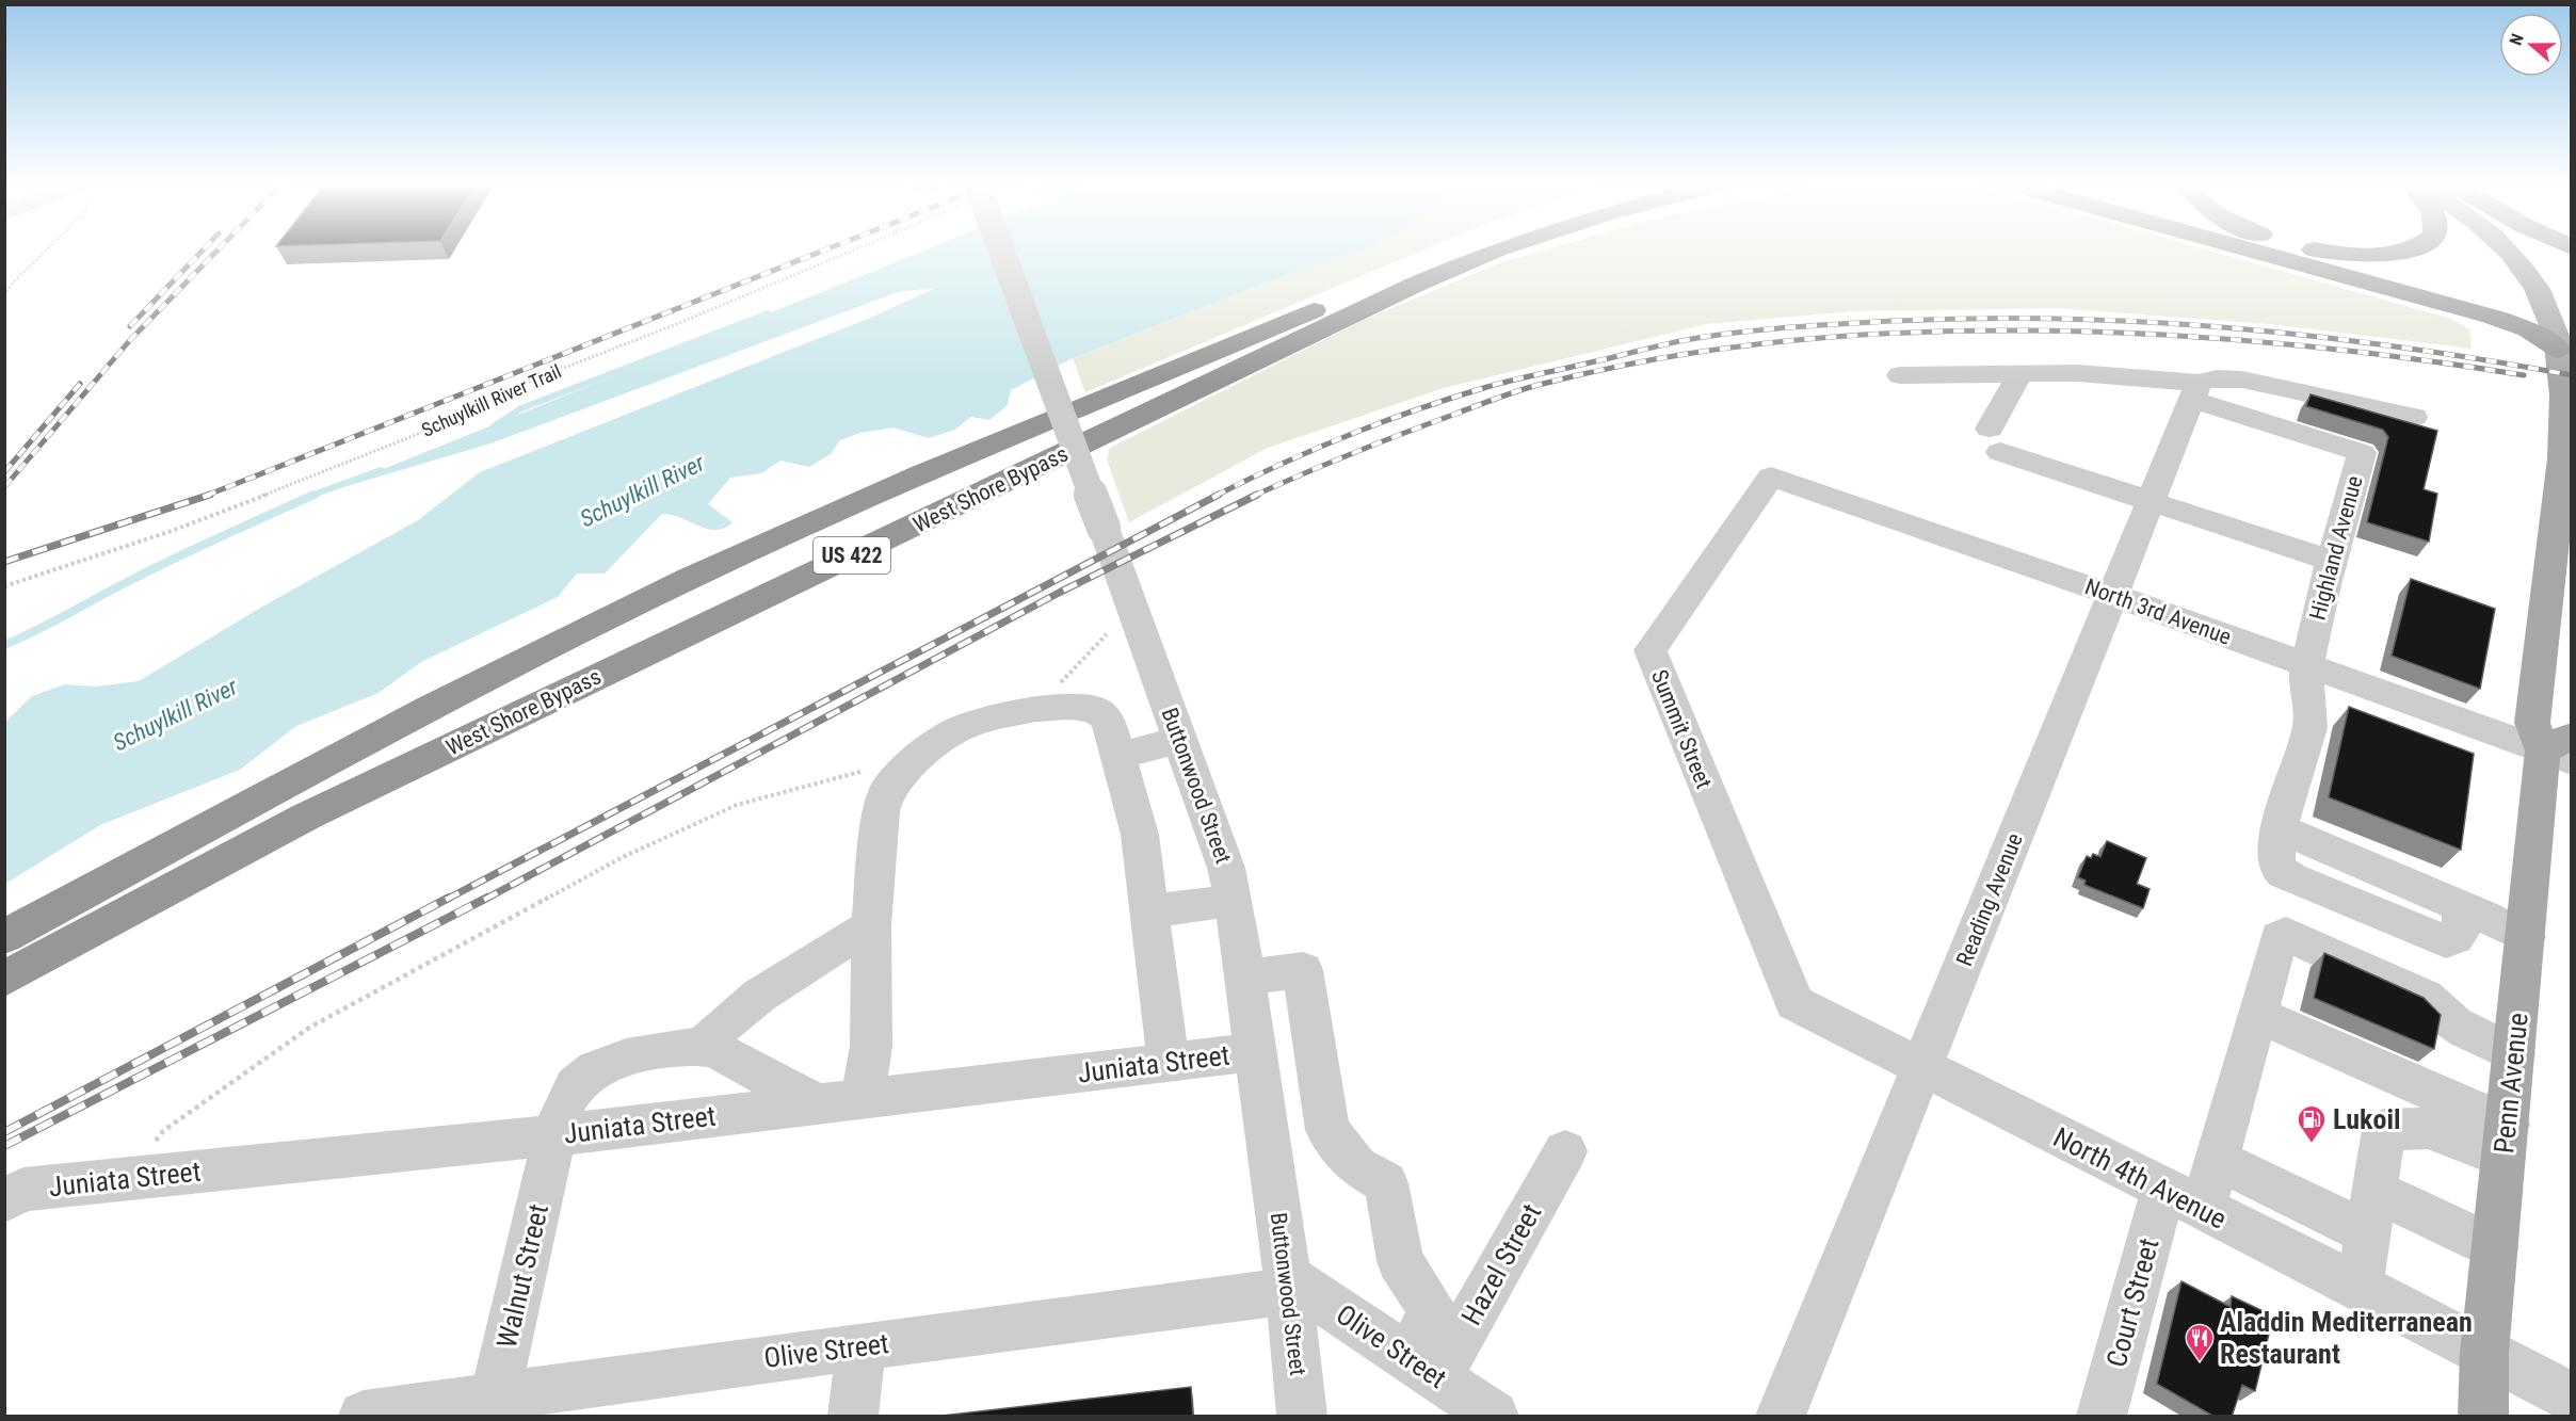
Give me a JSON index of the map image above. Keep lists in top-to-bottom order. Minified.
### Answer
{"streets":{"highway":["West Shore Bypass","US 422"],"main road":["Penn Avenue"],"street":["Highland Avenue","North 3rd Avenue","Summit Street","Buttonwood Street","Reading Avenue","Juniata Street","North 4th Avenue","Hazel Street","Walnut Street","Court Street","Olive Street"],"path":["Schuylkill River Trail"]},"crossings":[["Highland Avenue","North 3rd Avenue"],["Highland Avenue","Reading Avenue"],["Highland Avenue","Penn Avenue"],["North 3rd Avenue","Summit Street"],["North 3rd Avenue","Reading Avenue"],["North 3rd Avenue","Penn Avenue"],["Summit Street","North 4th Avenue"],["Buttonwood Street","Juniata Street"],["Buttonwood Street","Olive Street"],["Reading Avenue","North 4th Avenue"],["Juniata Street","Walnut Street"],["Penn Avenue","North 4th Avenue"],["Penn Avenue","Court Street"],["North 4th Avenue","Court Street"],["Hazel Street","Olive Street"],["Walnut Street","Olive Street"]],"water":["Schuylkill River"],"places":{"fuel station":["Lukoil"],"restaurant":["Aladdin Mediterranean Restaurant"]},"north":"left"}
